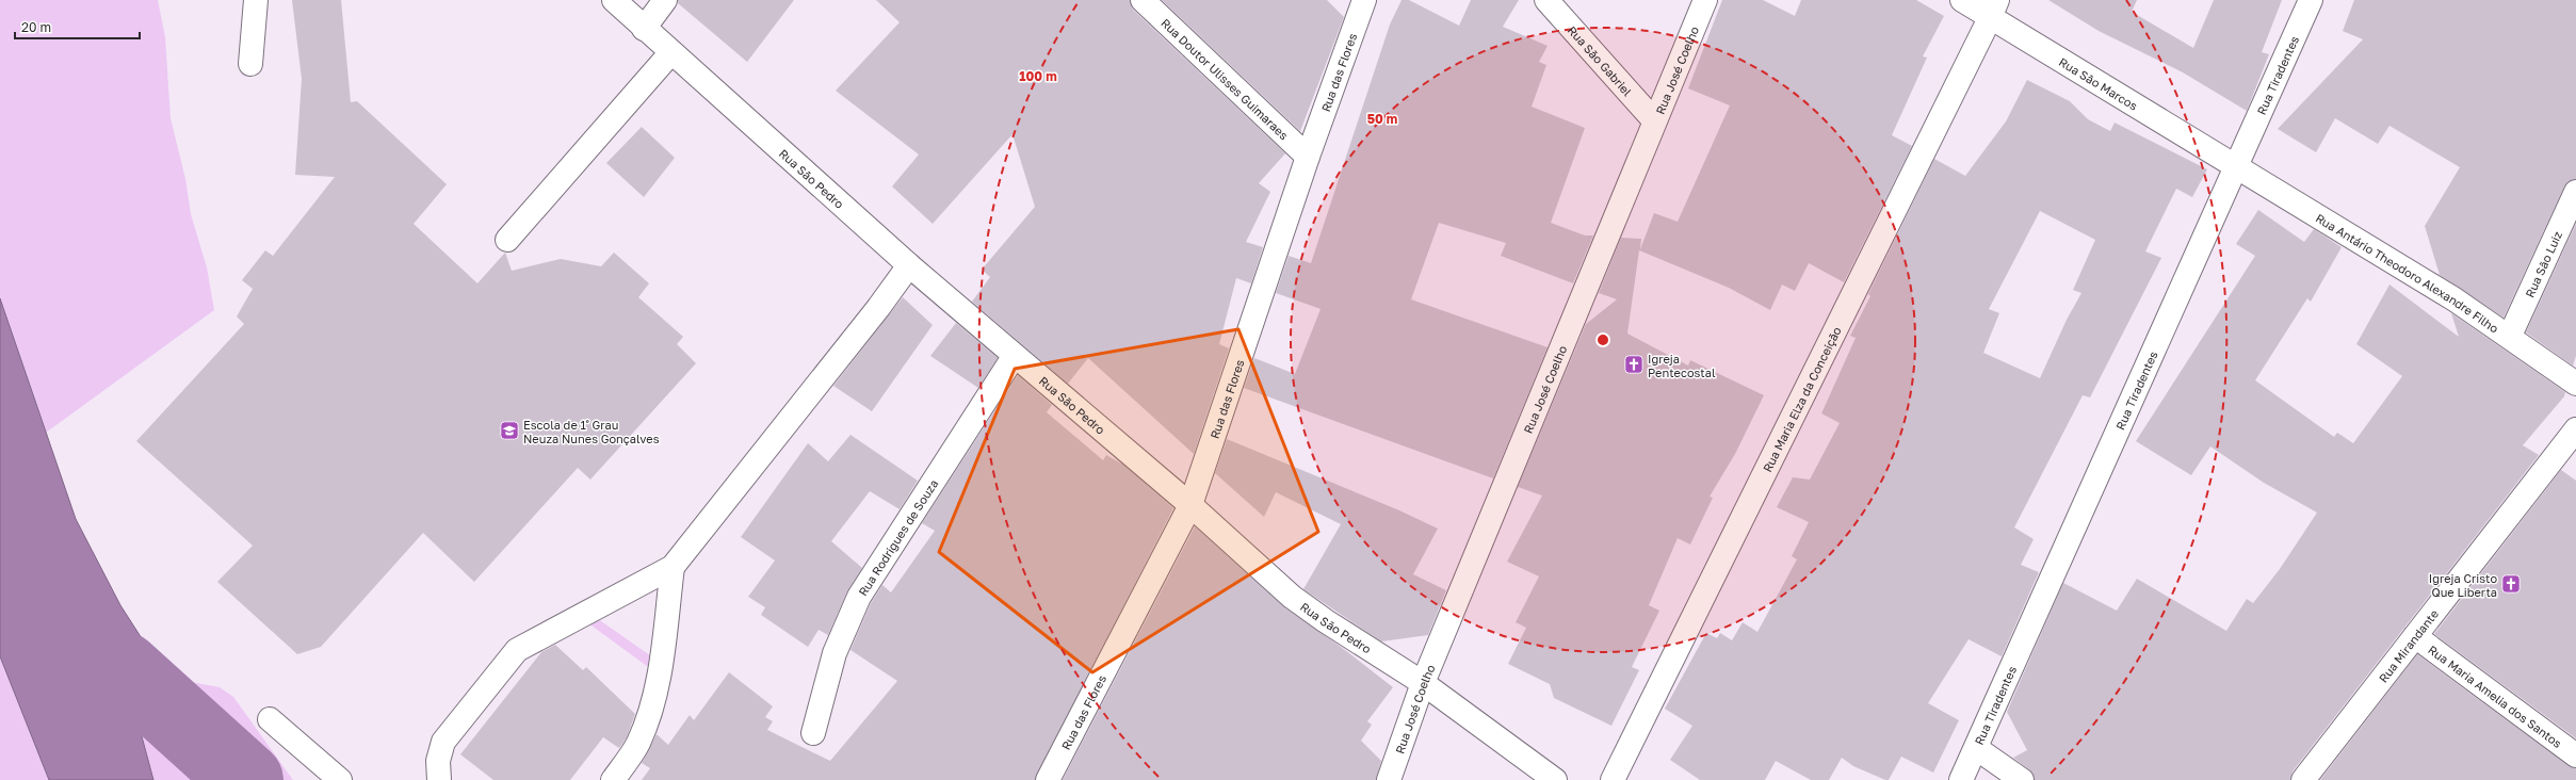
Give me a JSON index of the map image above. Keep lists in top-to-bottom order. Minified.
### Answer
{"streets":{"street":["Rua São Gabriel","Rua José Coelho","Rua das Flores","Rua Tiradentes","Rua Doutor Ulisses Guimaraes","Rua São Marcos","Rua São Pedro","Rua São Luiz","Rua Antário Theodoro Alexandre Filho","Rua Maria Elza da Conceição","Rua Rodrigues de Souza","Rua Mirandante","Rua Maria Amelia dos Santos"]},"crossings":[["Rua São Gabriel","Rua José Coelho"],["Rua José Coelho","Rua São Pedro"],["Rua das Flores","Rua Doutor Ulisses Guimaraes"],["Rua das Flores","Rua São Pedro"],["Rua Tiradentes","Rua São Marcos"],["Rua Tiradentes","Rua Antário Theodoro Alexandre Filho"],["Rua São Marcos","Rua Antário Theodoro Alexandre Filho"],["Rua São Marcos","Rua Maria Elza da Conceição"],["Rua São Pedro","Rua Rodrigues de Souza"],["Rua São Luiz","Rua Antário Theodoro Alexandre Filho"],["Rua Mirandante","Rua Maria Amelia dos Santos"]],"places":{"church":["Igreja Pentecostal","Igreja Cristo Que Liberta"],"school or university":["Escola de 1˚ Grau Neuza Nunes Gonçalves"]},"scale_bar":"20 m","rings":["100 m","50 m"]}
